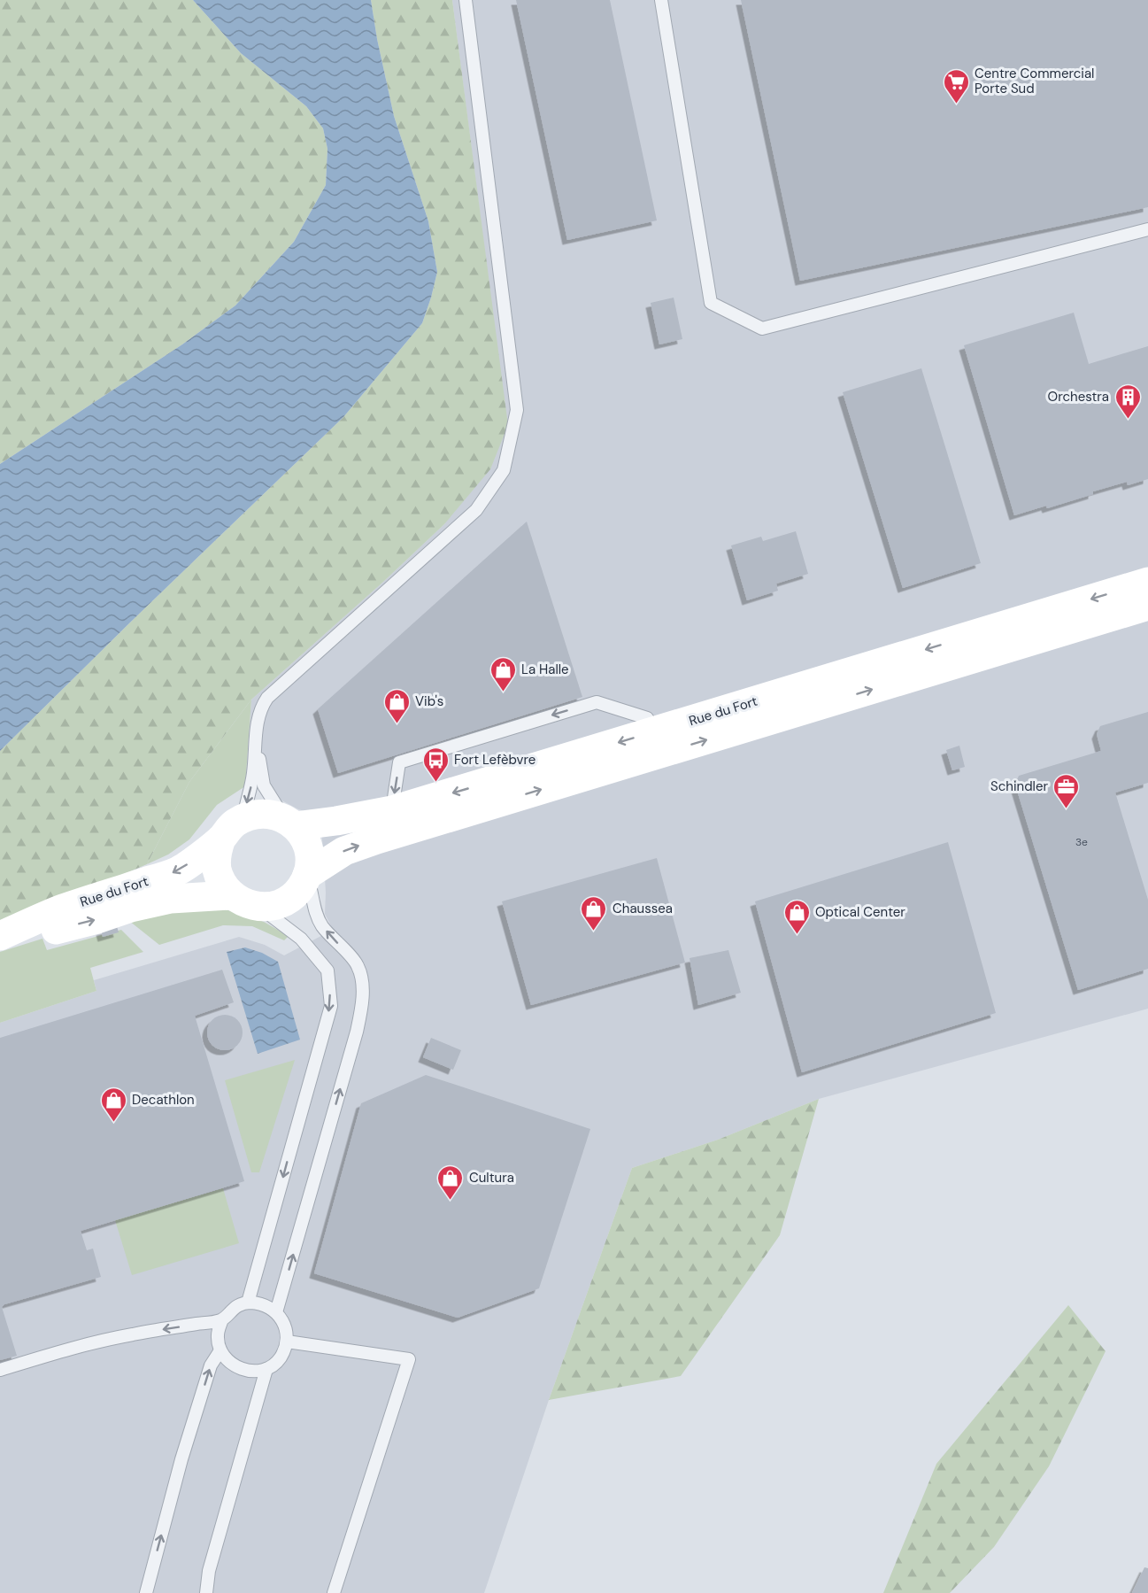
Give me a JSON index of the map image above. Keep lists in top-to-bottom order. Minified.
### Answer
{"streets":{"main road":["Rue du Fort"]},"places":{"supermarket":["Centre Commercial Porte Sud"],"building":["Orchestra"],"shop":["La Halle","Vib's","Chaussea","Optical Center","Decathlon","Cultura"],"bus stop":["Fort Lefèbvre"],"office":["Schindler"]},"house_numbers":["3e"]}
